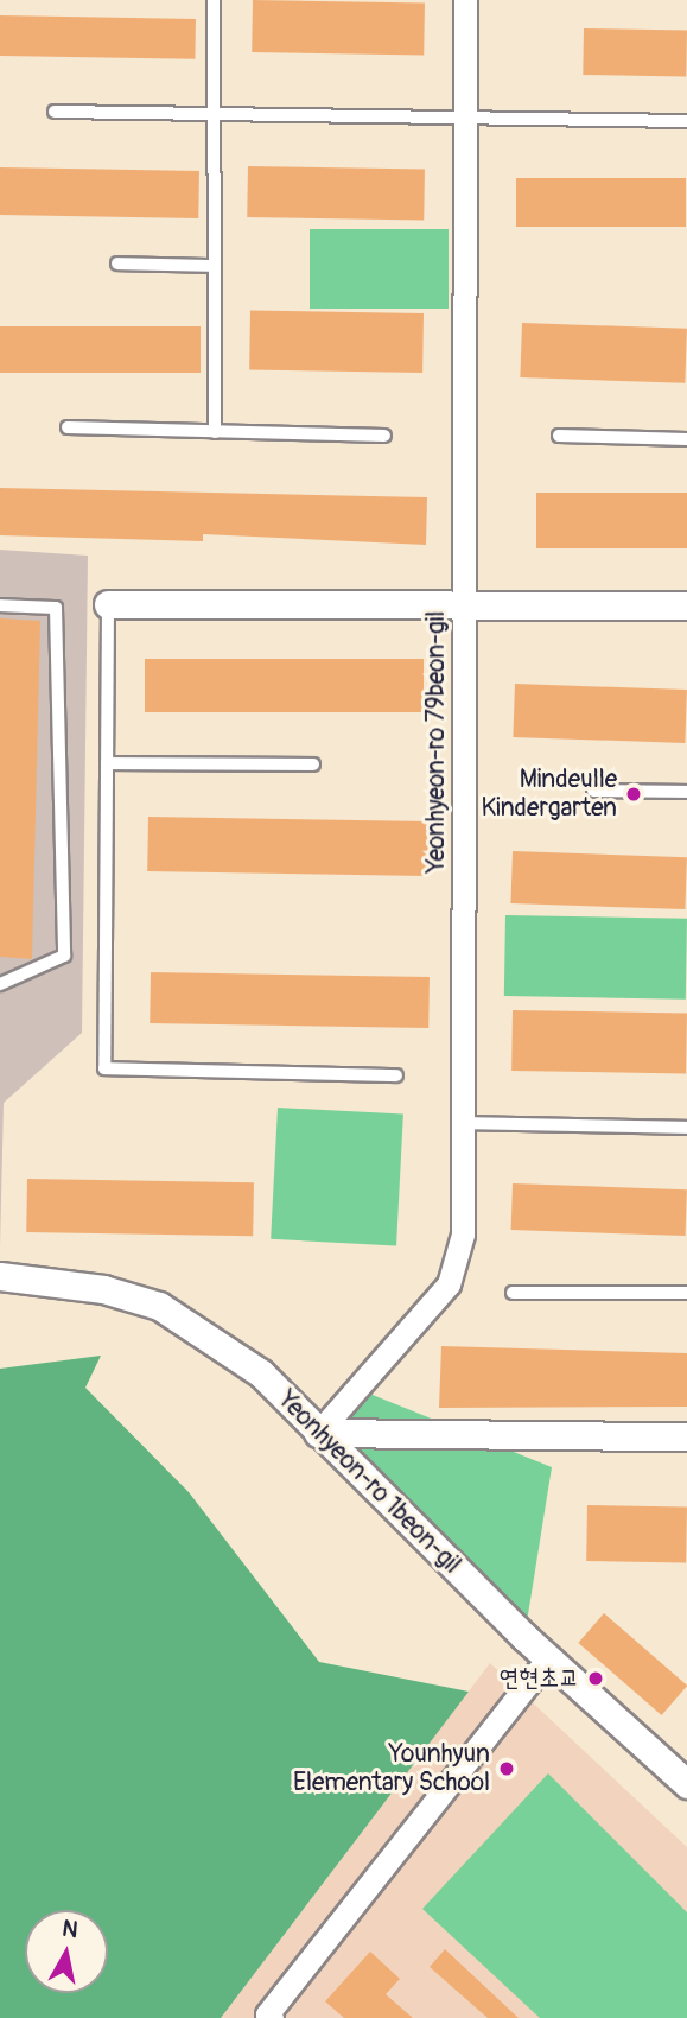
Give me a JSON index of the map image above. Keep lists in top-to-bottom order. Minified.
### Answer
{"streets":{"street":["Yeonhyeon-ro 79beon-gil","Yeonhyeon-ro 1beon-gil"]},"crossings":[["Yeonhyeon-ro 79beon-gil","Yeonhyeon-ro 1beon-gil"]],"places":["Mindeulle Kindergarten","연현초교","Younhyun Elementary School"],"north":"top"}
